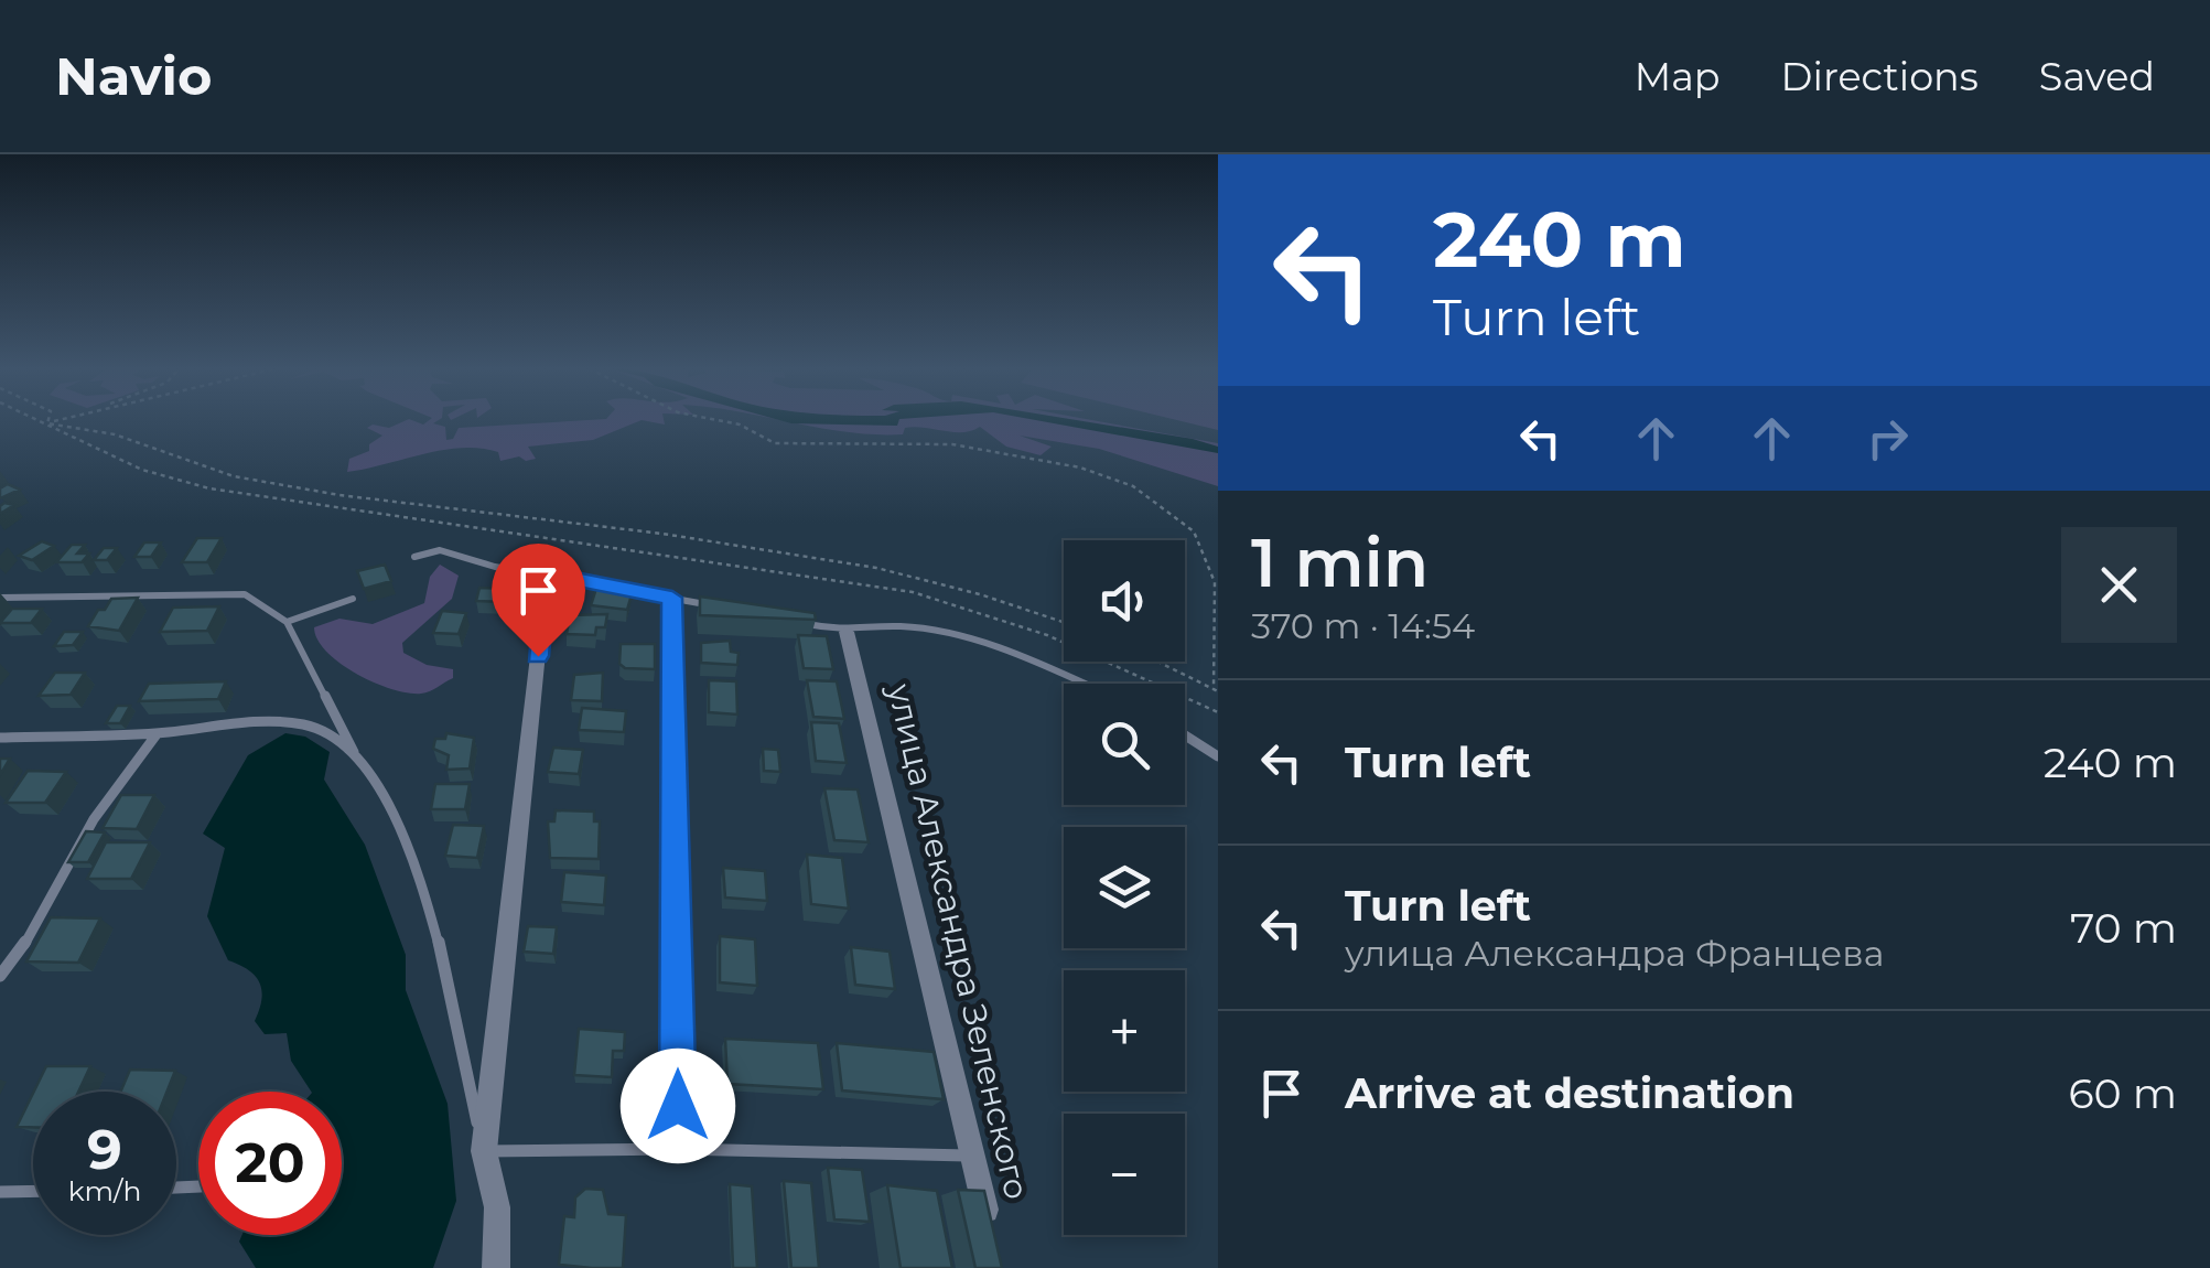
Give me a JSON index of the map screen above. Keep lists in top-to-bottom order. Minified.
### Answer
{"streets":{"street":["улица Александра Зеленского"]},"page":{"header":"Navio","nav":["Map","Directions","Saved"],"turn":["240 m","Turn left"],"heading":["1 min","370 m · 14:54"],"map_buttons":["+","−"],"list":[{"name":"Turn left","value":"240 m"},{"name":"Turn left","note":"улица Александра Францева","value":"70 m"},{"name":"Arrive at destination","value":"60 m"}],"speed":"9 km/h","limit":"20"}}
